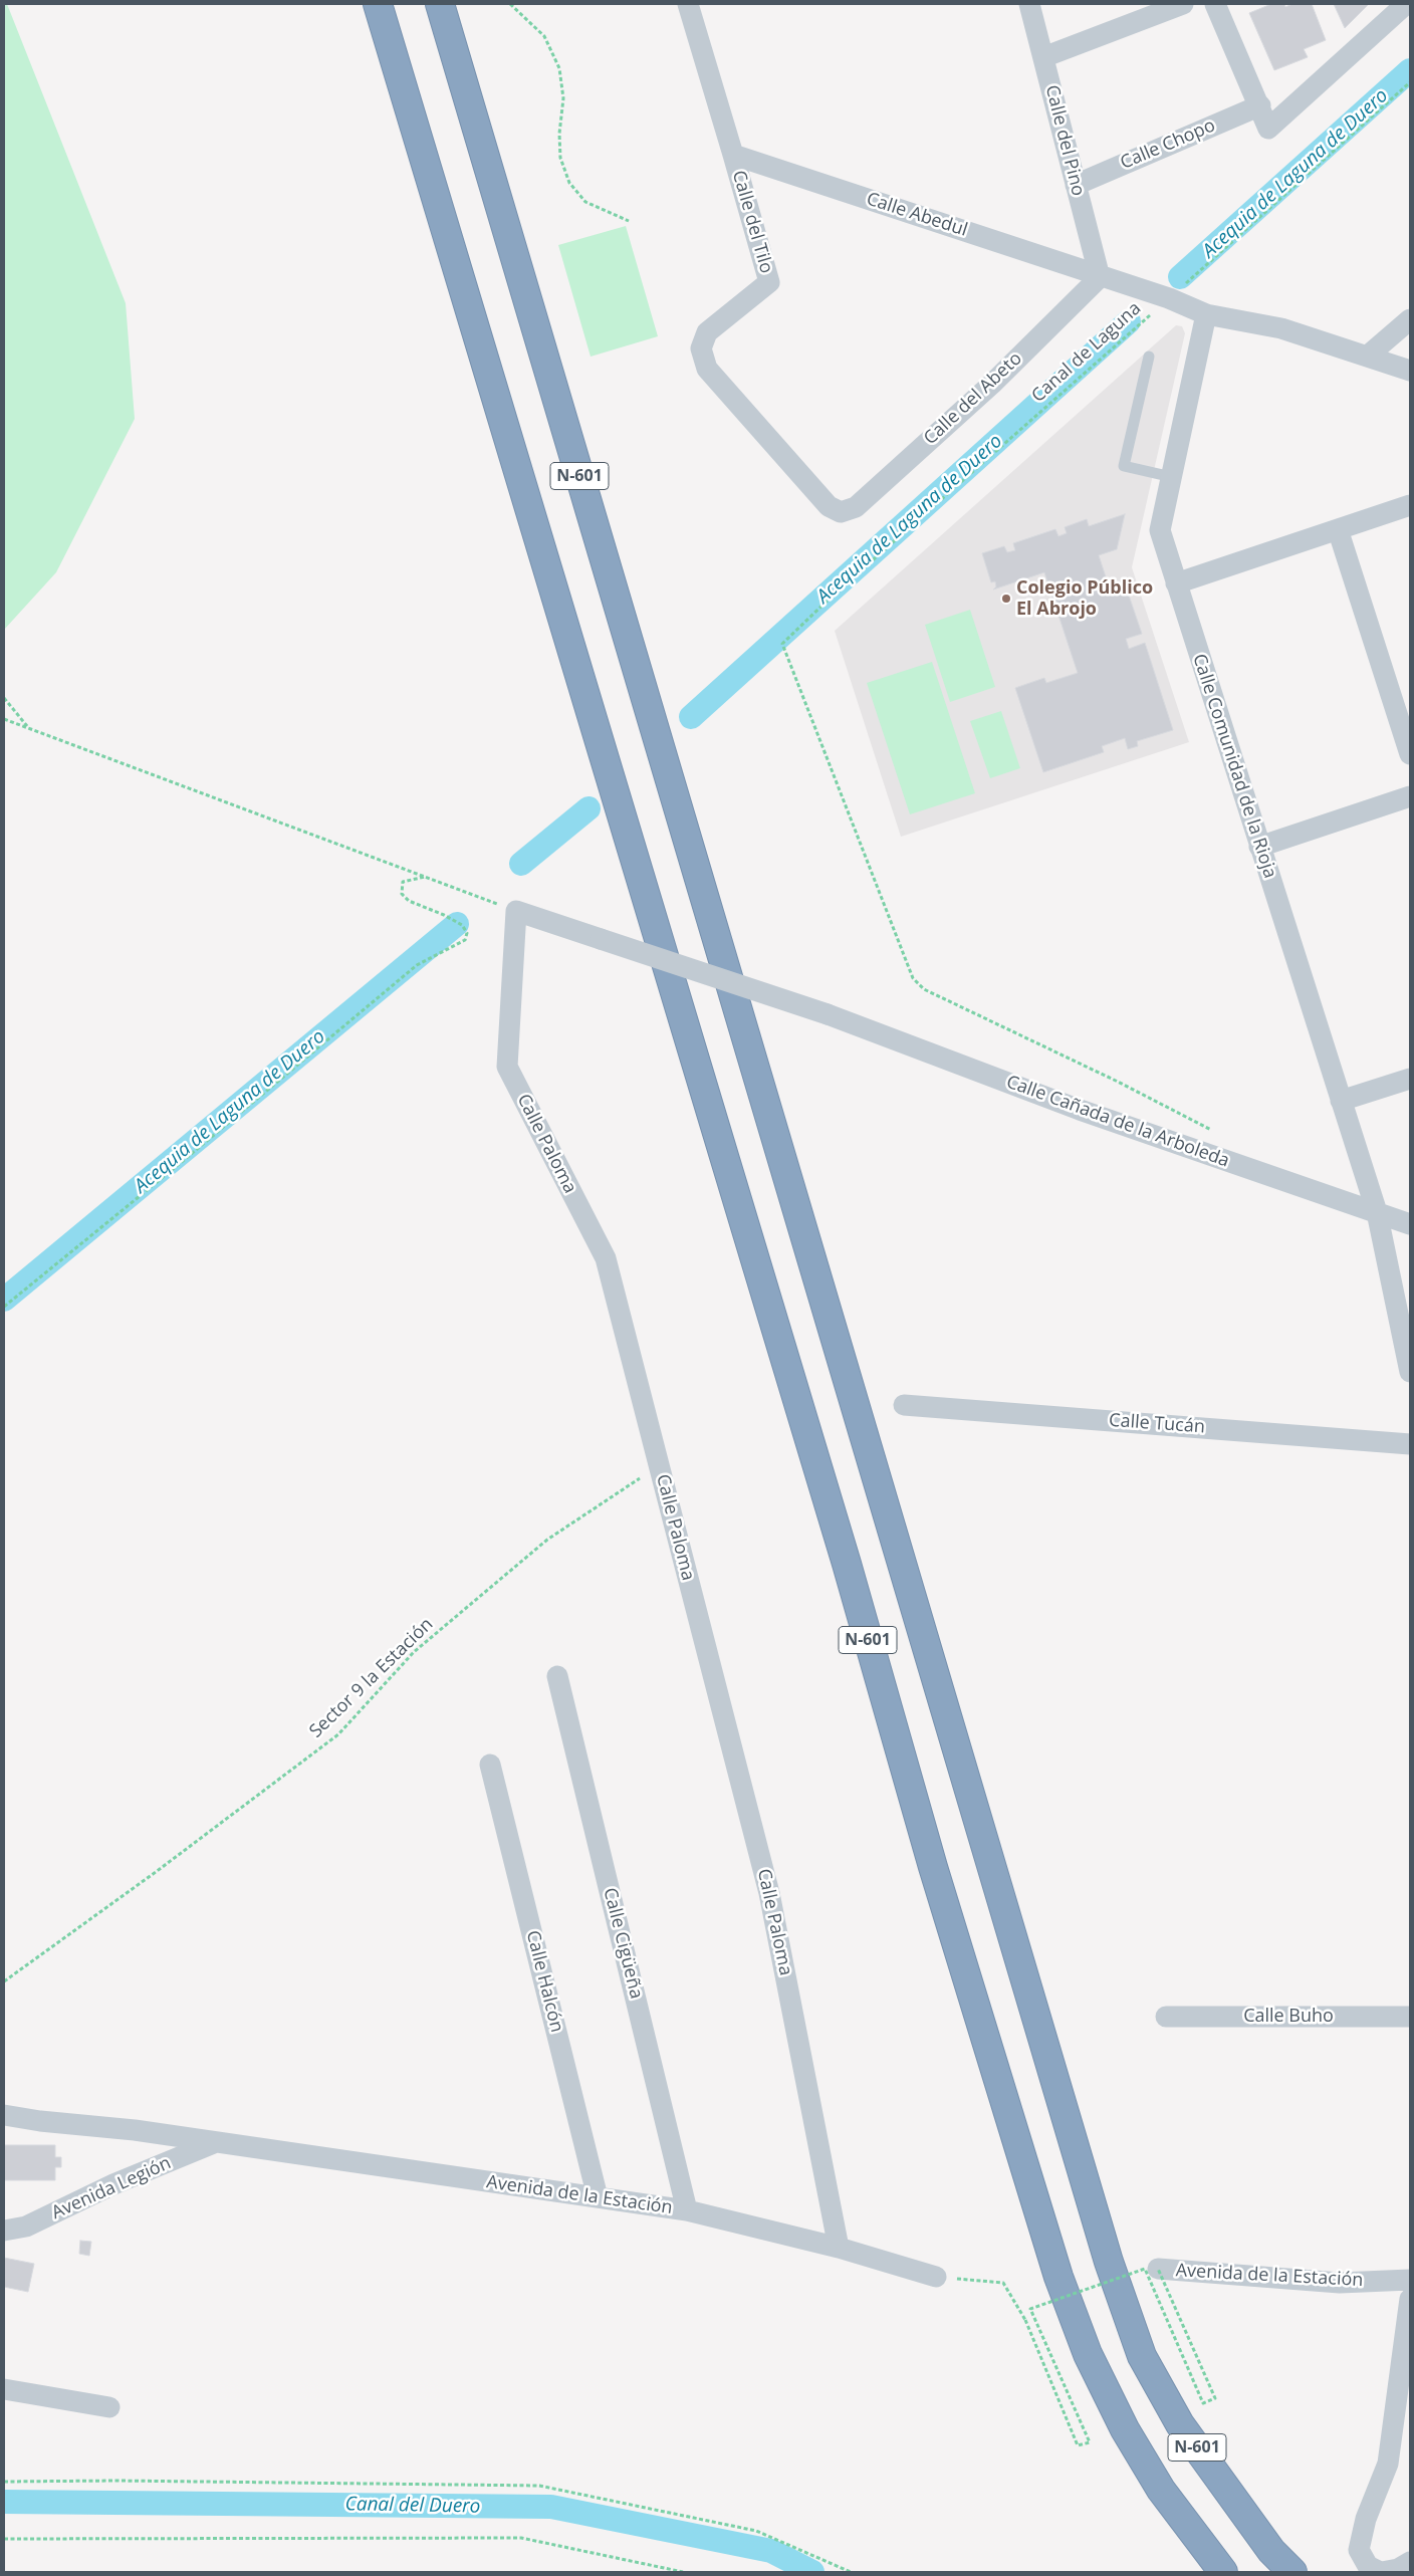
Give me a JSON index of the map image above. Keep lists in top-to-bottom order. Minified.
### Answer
{"streets":{"highway":["N-601"],"street":["Calle del Pino","Calle Chopo","Calle Abedul","Calle del Tilo","Calle del Abeto","Calle Comunidad de la Rioja","Calle Cañada de la Arboleda","Calle Paloma","Calle Tucán","Calle Cigüeña","Calle Halcón","Calle Buho","Avenida Legión","Avenida de la Estación"],"path":["Canal de Laguna","Sector 9 la Estación"]},"crossings":[["Calle del Pino","Calle Chopo"],["Calle del Pino","Calle Abedul"],["Calle del Pino","Calle del Abeto"],["Calle Abedul","Calle del Tilo"],["Calle Abedul","Canal de Laguna"],["Calle Abedul","Calle del Abeto"],["Calle Abedul","Calle Comunidad de la Rioja"],["Calle del Tilo","Calle del Abeto"],["Calle Comunidad de la Rioja","Calle Cañada de la Arboleda"],["Calle Cañada de la Arboleda","Calle Paloma"],["Calle Paloma","Sector 9 la Estación"],["Calle Paloma","Avenida de la Estación"],["Calle Cigüeña","Avenida de la Estación"],["Calle Halcón","Avenida de la Estación"],["Avenida Legión","Avenida de la Estación"]],"water":["Acequia de Laguna de Duero","Canal del Duero"],"places":["Colegio Público El Abrojo"]}
